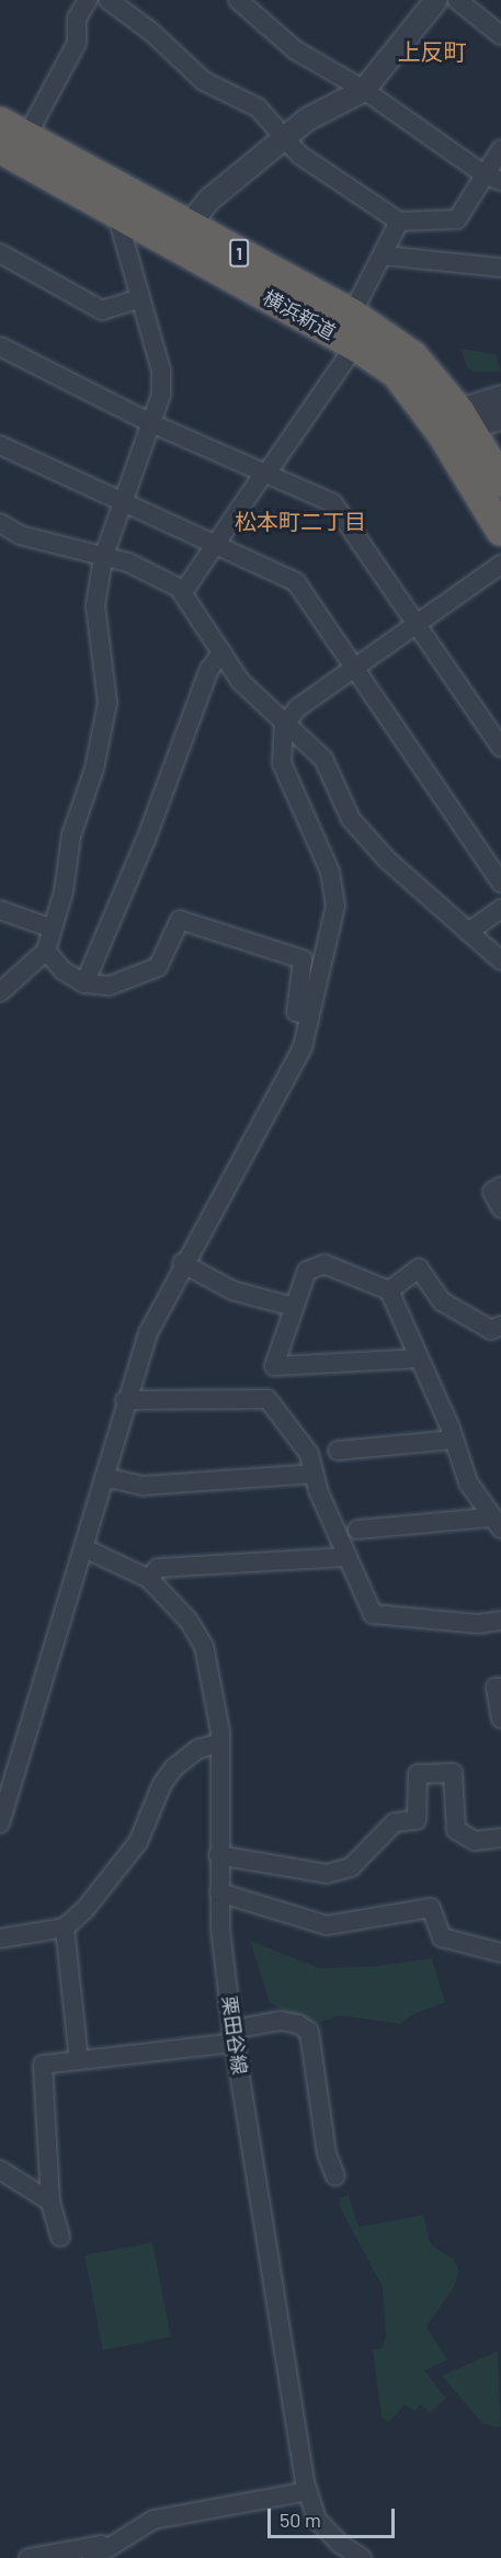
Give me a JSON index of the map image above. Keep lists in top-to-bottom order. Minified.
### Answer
{"streets":{"highway":["1","横浜新道"],"street":["栗田谷線"]},"districts":["上反町","松本町二丁目"],"scale_bar":"50 m"}
